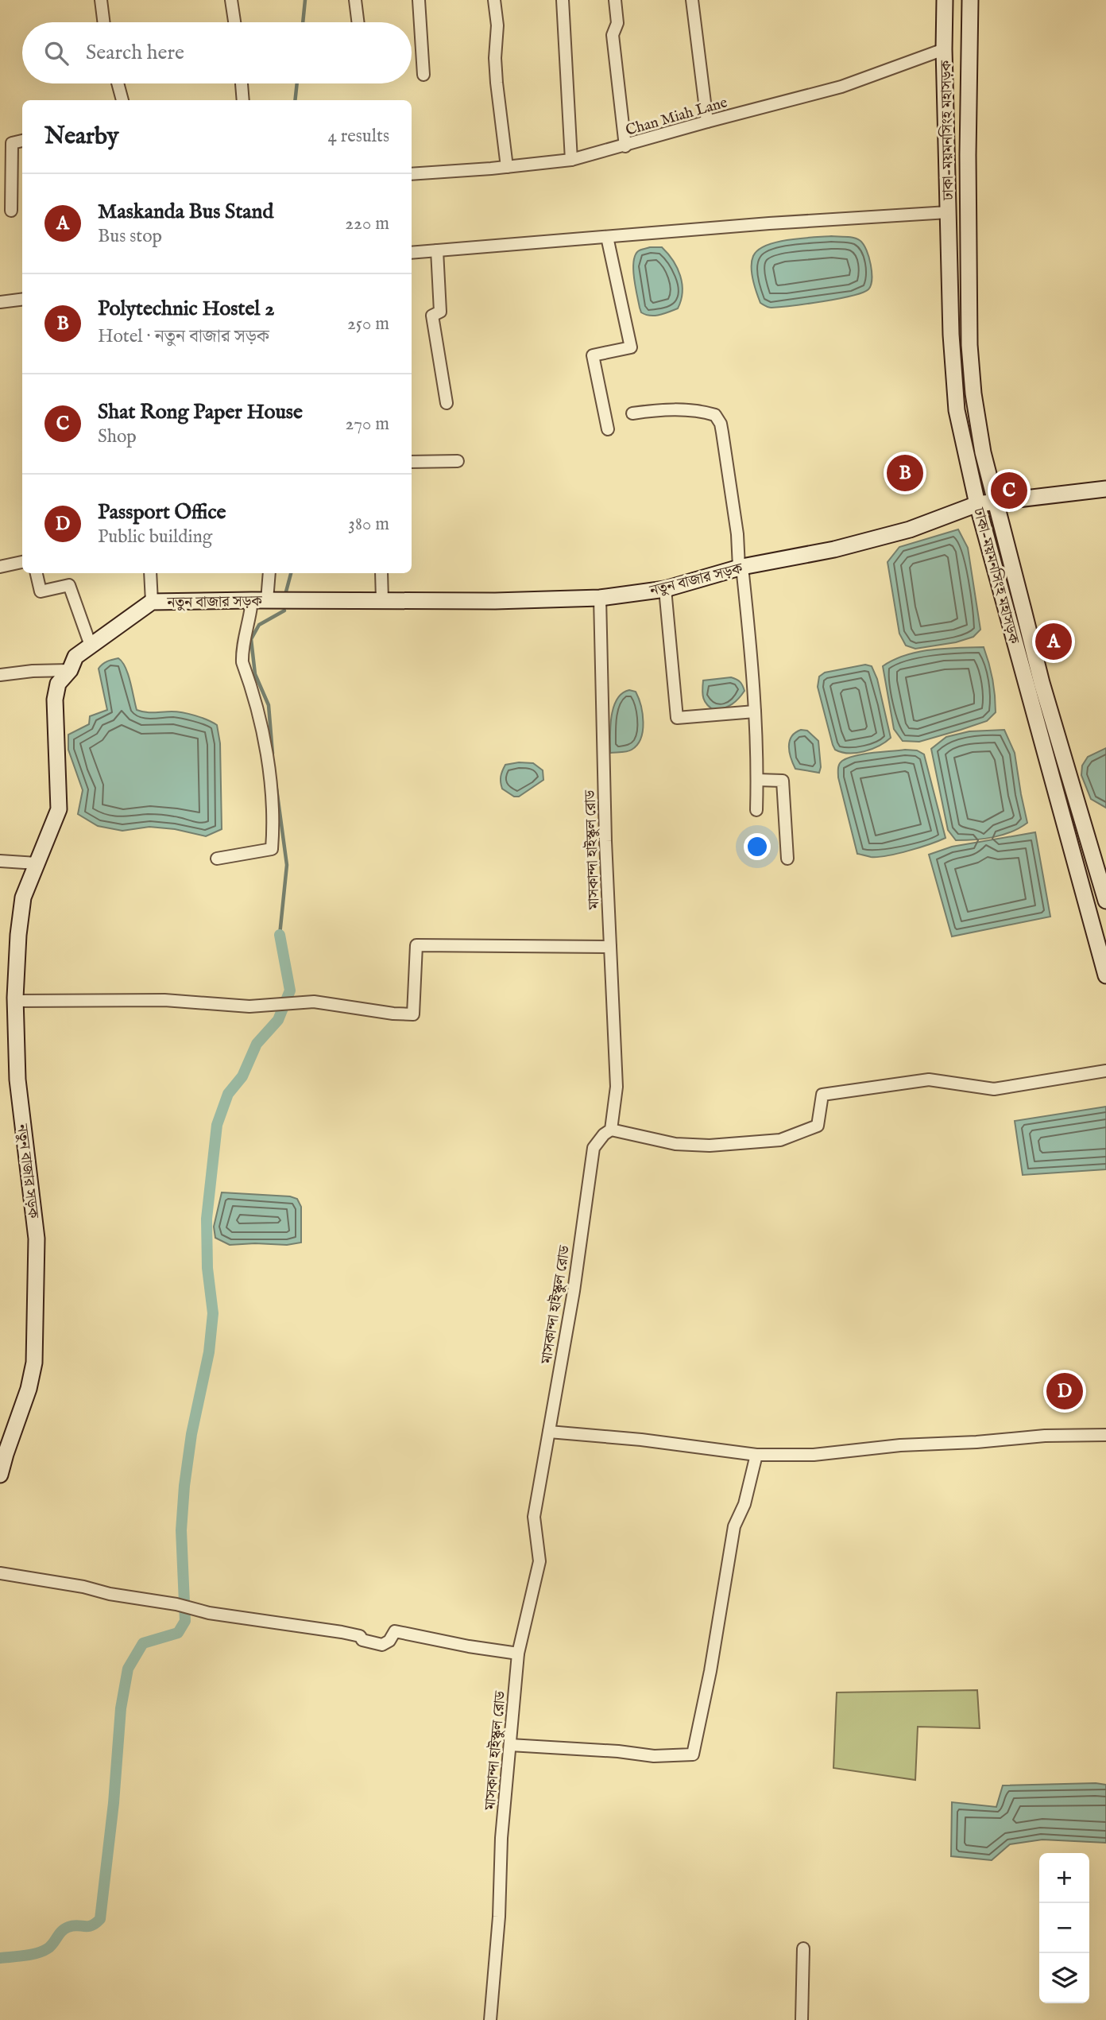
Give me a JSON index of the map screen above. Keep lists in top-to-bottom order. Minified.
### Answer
{"streets":{"main road":["ঢাকা-ময়মনসিংহ মহাসড়ক","নতুন বাজার সড়ক"],"street":["Chan Miah Lane","মাসকান্দা হাইস্কুল রোড"]},"crossings":[["Chan Miah Lane","ঢাকা-ময়মনসিংহ মহাসড়ক"],["ঢাকা-ময়মনসিংহ মহাসড়ক","নতুন বাজার সড়ক"],["নতুন বাজার সড়ক","মাসকান্দা হাইস্কুল রোড"]],"page":{"search":"Search here","heading":["Nearby","4 results"],"list":[{"mark":"A","name":"Maskanda Bus Stand","note":"Bus stop","value":"220 m"},{"mark":"B","name":"Polytechnic Hostel 2","note":"Hotel · নতুন বাজার সড়ক","value":"250 m"},{"mark":"C","name":"Shat Rong Paper House","note":"Shop","value":"270 m"},{"mark":"D","name":"Passport Office","note":"Public building","value":"380 m"}],"pins":["B","C","A","D"],"map_buttons":["+","−"]}}
